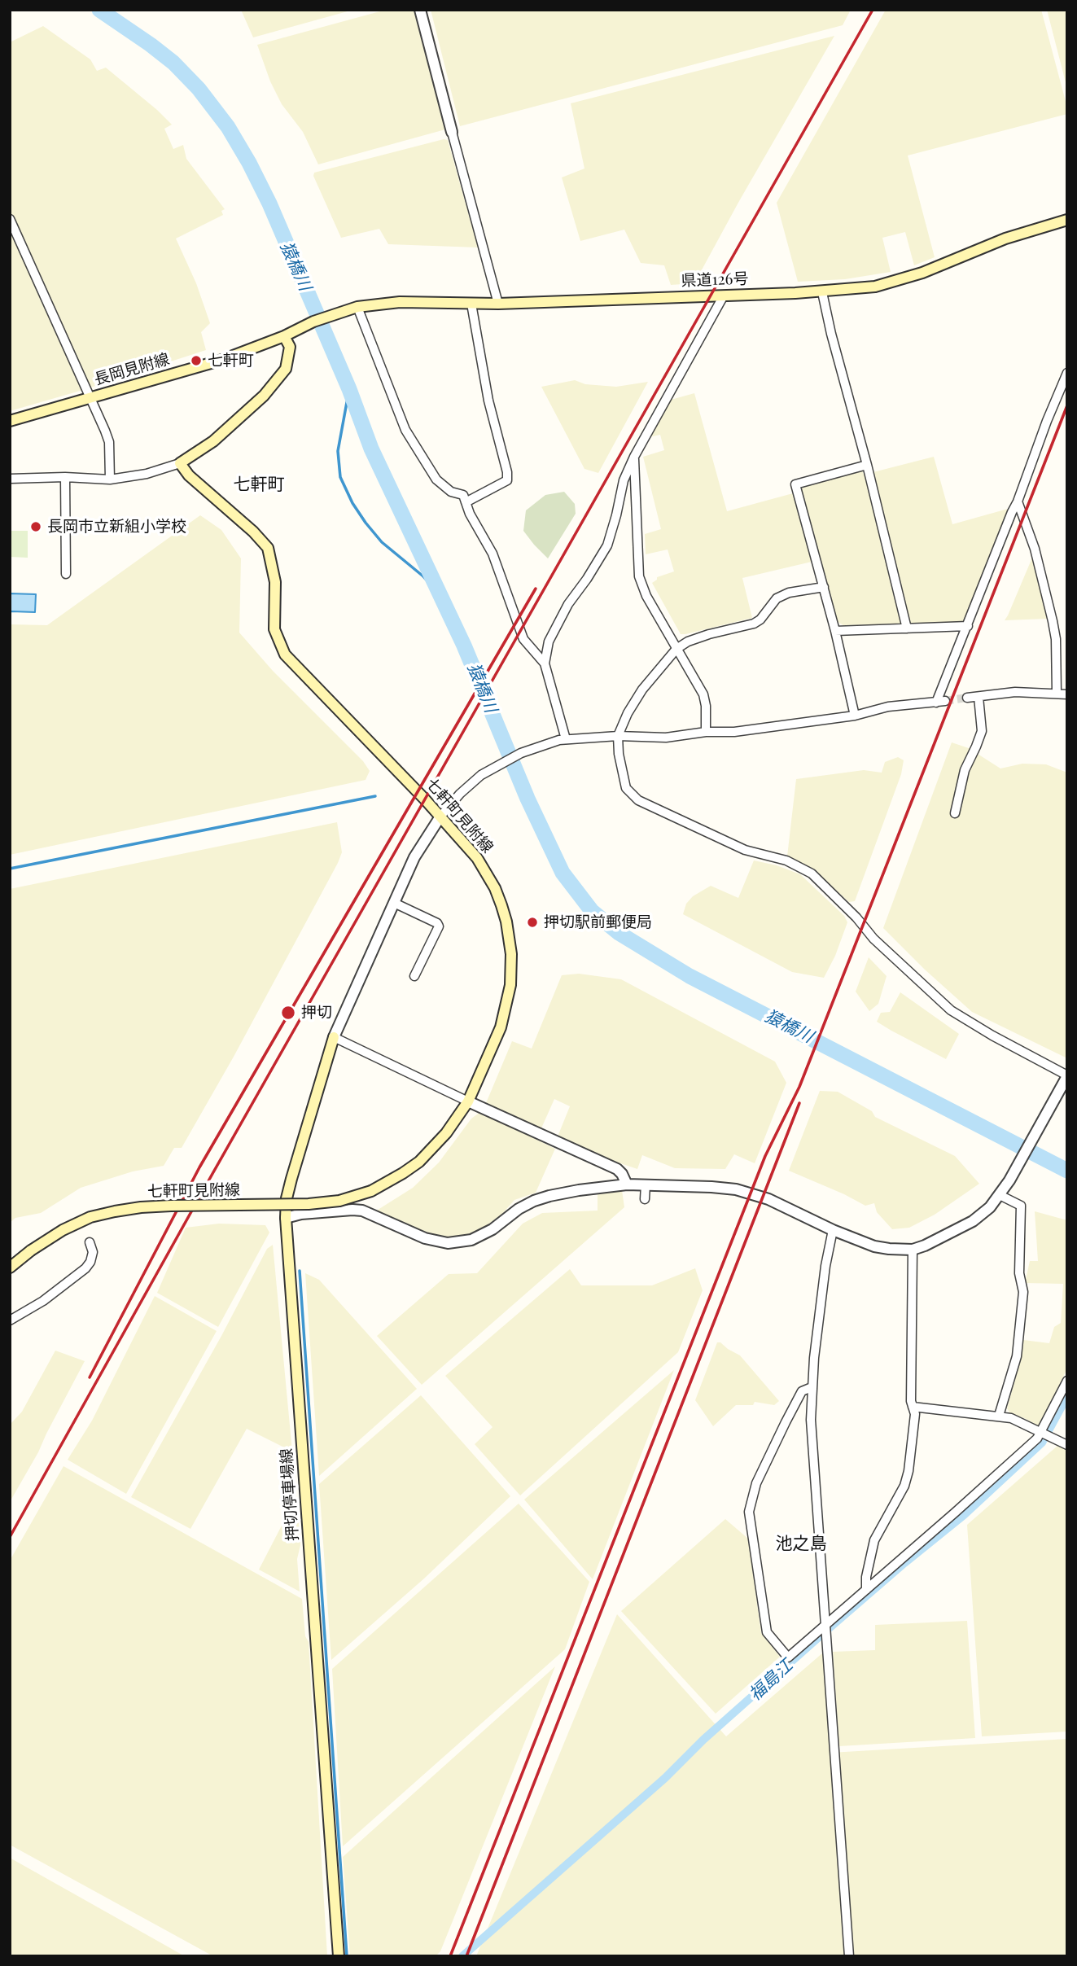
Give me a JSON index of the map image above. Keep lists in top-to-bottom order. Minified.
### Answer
{"streets":{"main road":["県道126号","長岡見附線","七軒町見附線","押切停車場線"]},"crossings":[["県道126号","長岡見附線"]],"districts":["七軒町","池之島"],"water":["猿橋川","福島江"],"places":["七軒町","長岡市立新組小学校","押切駅前郵便局","押切"]}
